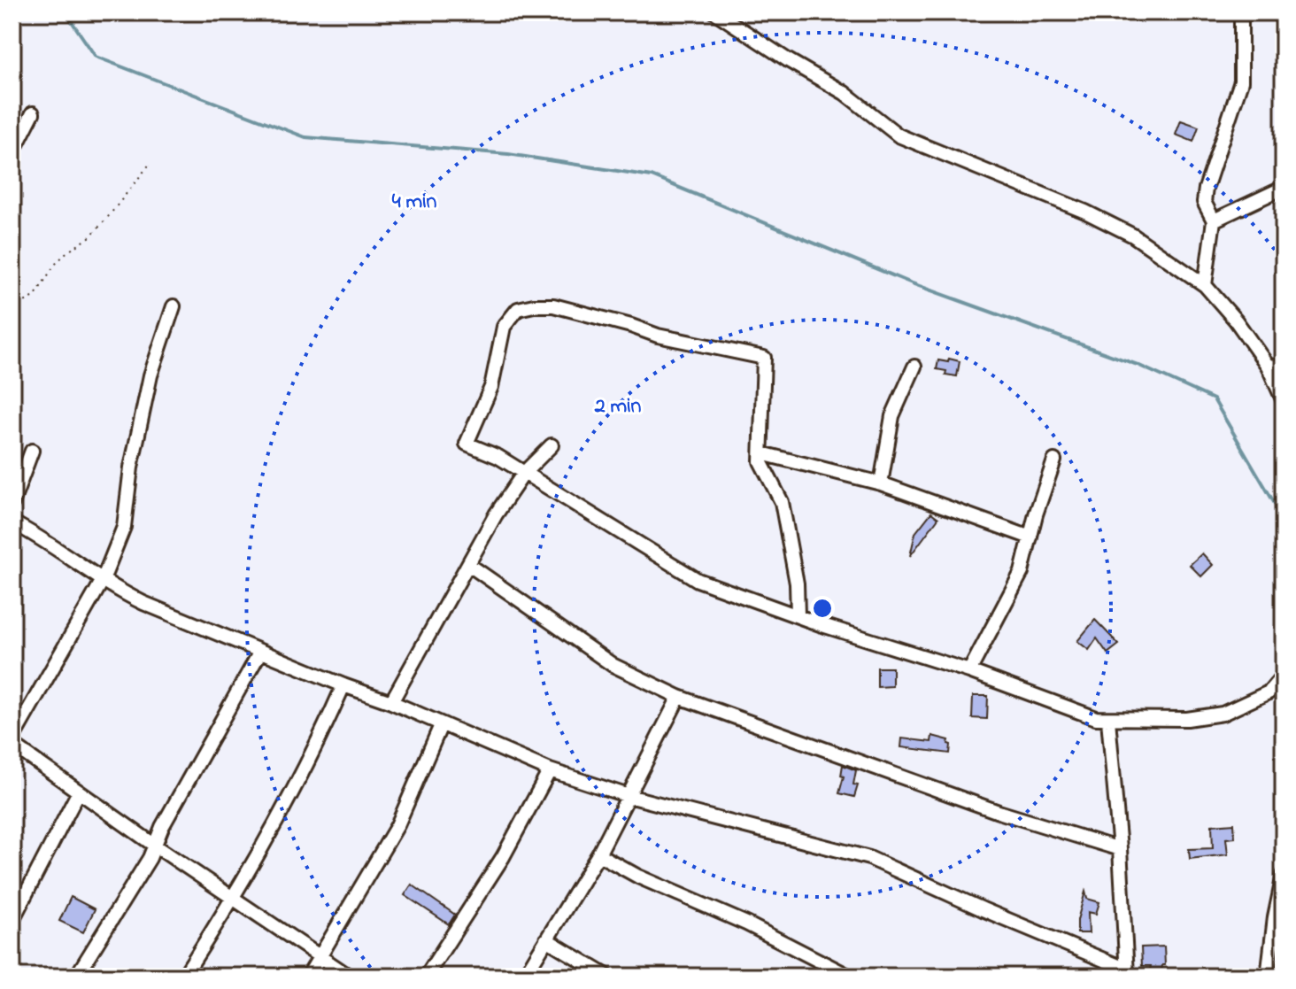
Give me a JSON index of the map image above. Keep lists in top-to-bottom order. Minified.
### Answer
{"rings":["4 min","2 min"]}
